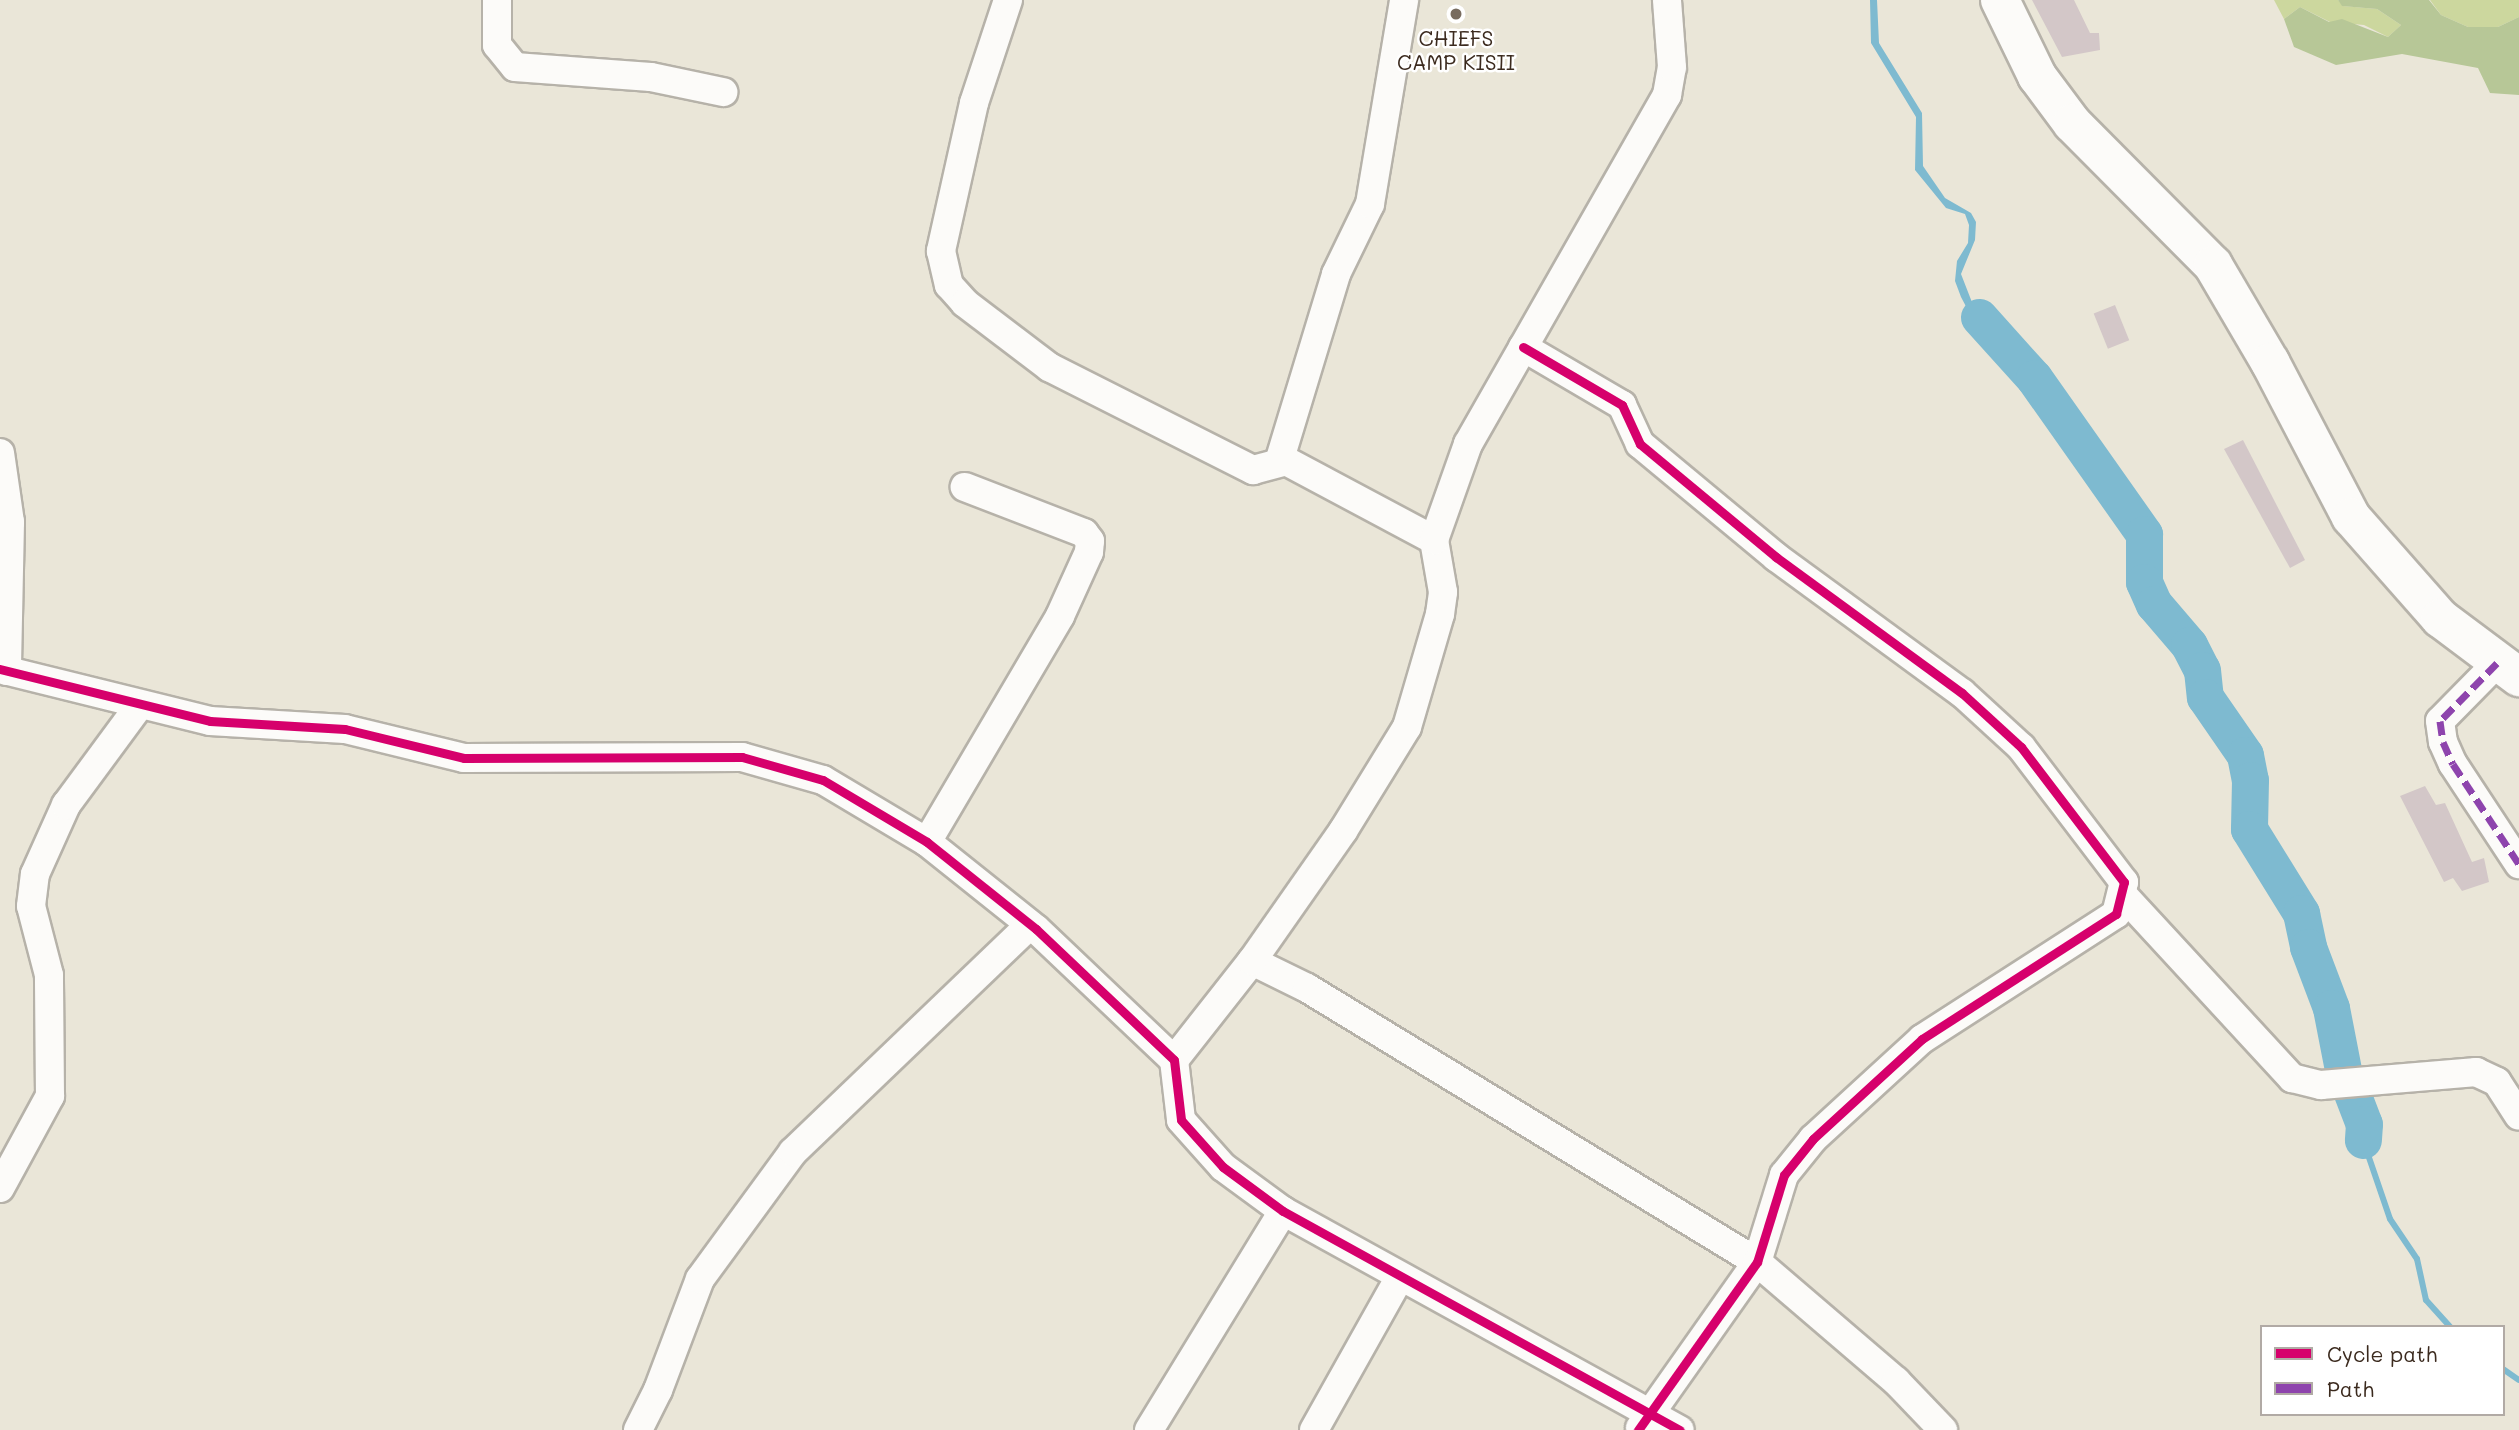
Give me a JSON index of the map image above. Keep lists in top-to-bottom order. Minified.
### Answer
{"places":["CHIEFS CAMP KISII"],"legend":["Cycle path","Path"]}
